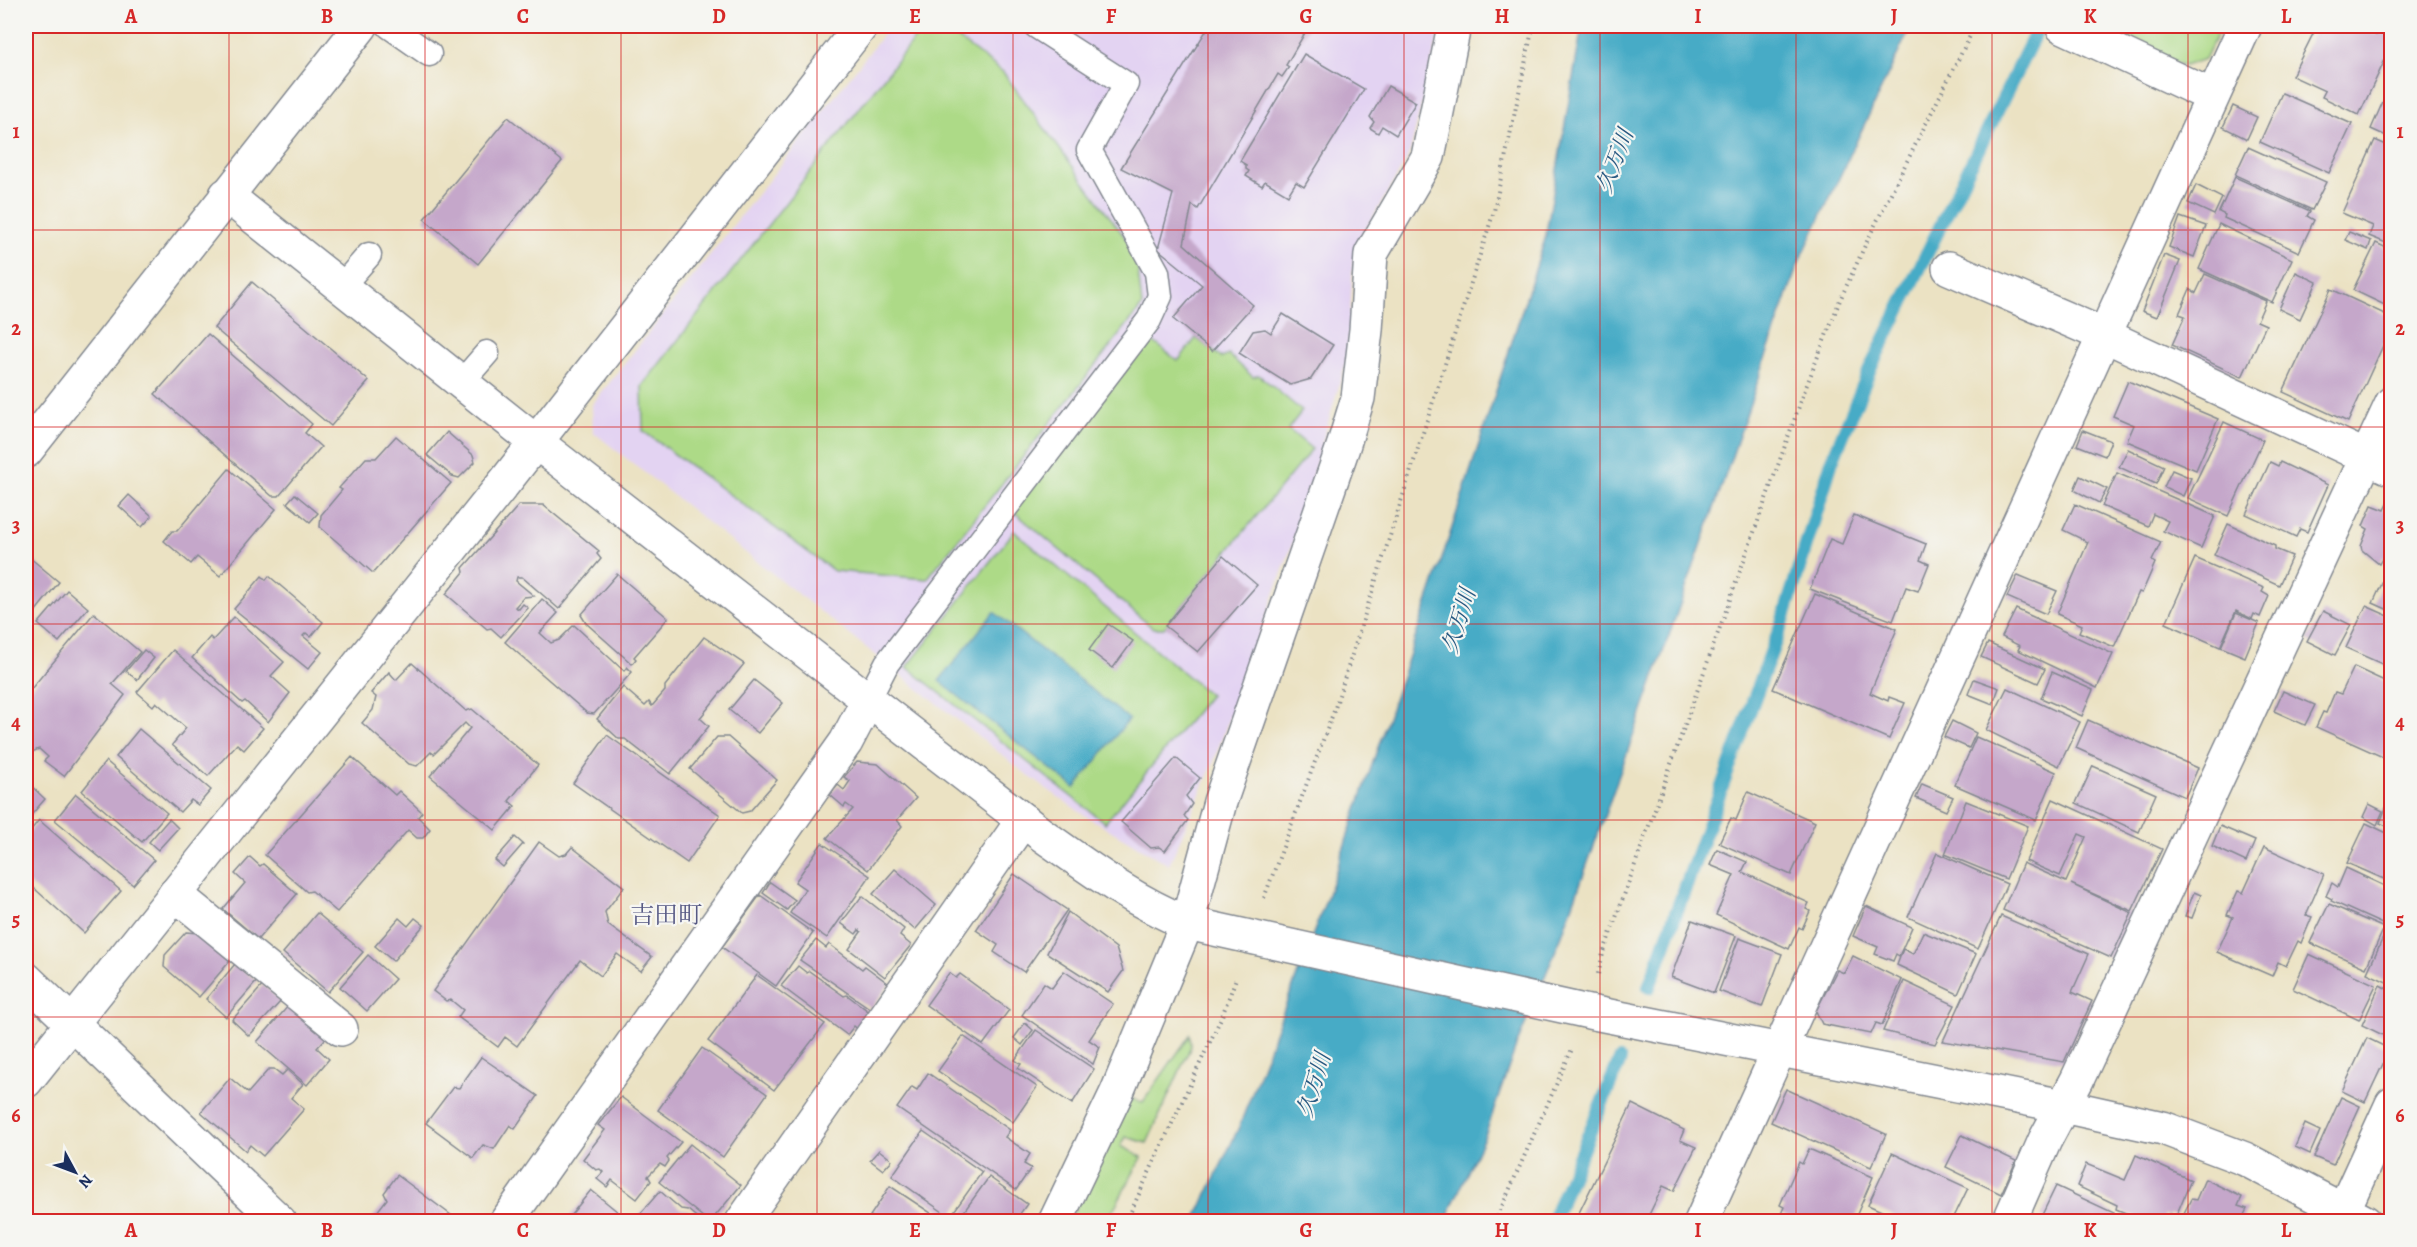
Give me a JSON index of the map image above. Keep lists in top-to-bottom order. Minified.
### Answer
{"districts":["吉田町"],"water":["久万川"],"north":"bottom right","grid":{"columns":["A","B","C","D","E","F","G","H","I","J","K","L"],"rows":["1","2","3","4","5","6"]}}
